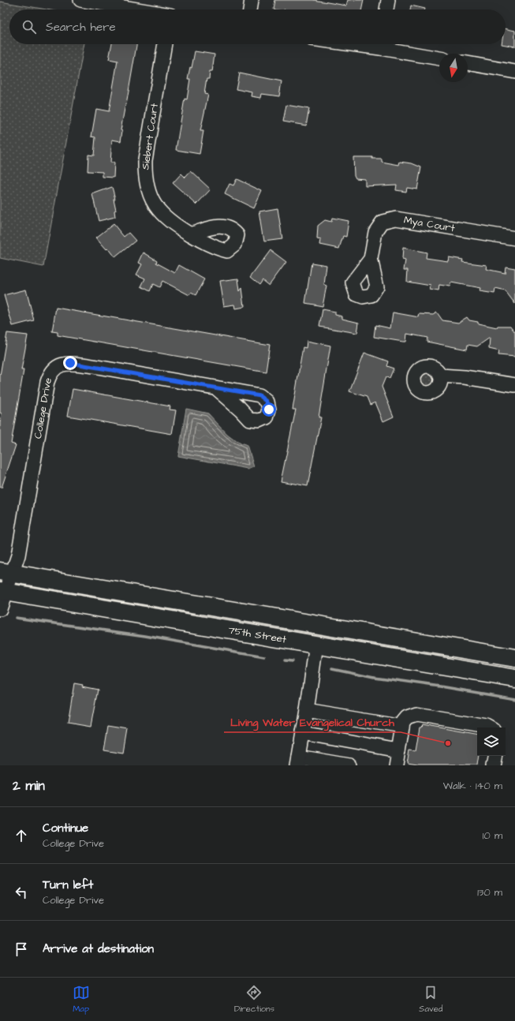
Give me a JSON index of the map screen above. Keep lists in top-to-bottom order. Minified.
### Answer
{"streets":{"main road":["75th Street"],"street":["Siebert Court","Mya Court","College Drive"]},"crossings":[["College Drive","75th Street"]],"places":["Living Water Evangelical Church"],"north":"bottom","page":{"search":"Search here","heading":["2 min","Walk · 140 m"],"list":[["Continue","College Drive","10 m"],["Turn left","College Drive","130 m"],"Arrive at destination"],"nav":["Map","Directions","Saved"]}}
